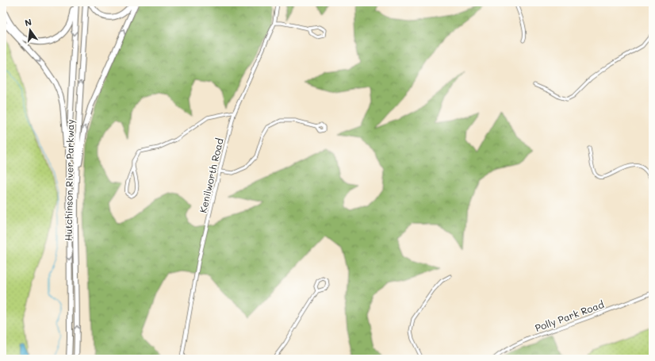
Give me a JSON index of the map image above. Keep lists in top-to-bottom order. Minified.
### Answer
{"streets":{"highway":["Hutchinson River Parkway"],"street":["Kenilworth Road","Polly Park Road"]},"north":"top"}
